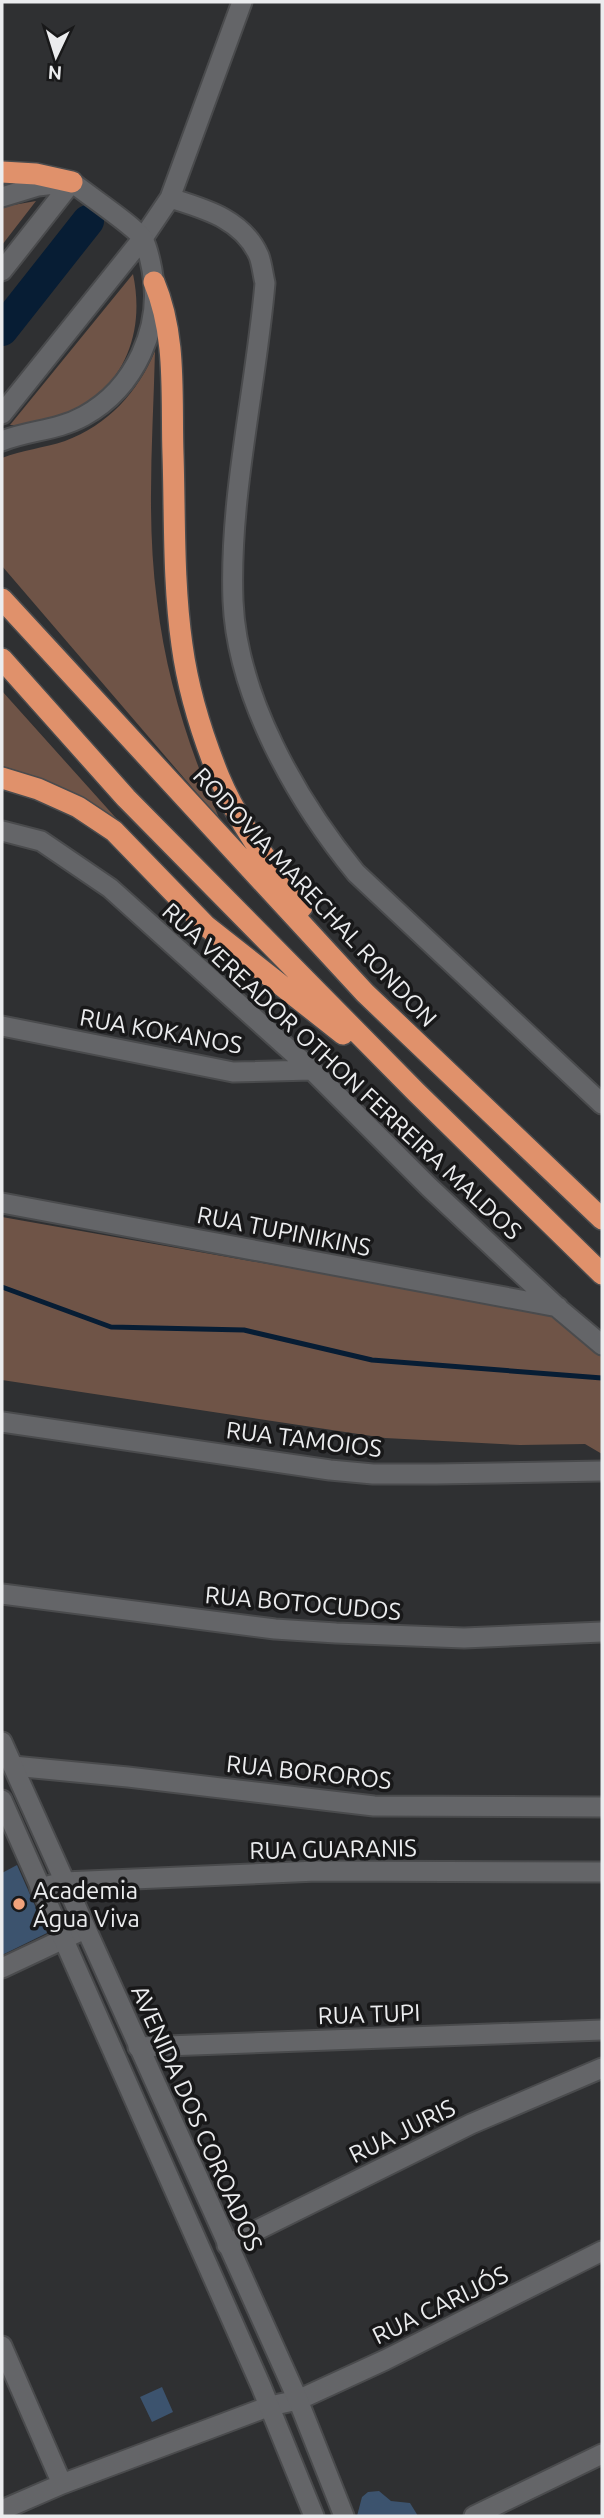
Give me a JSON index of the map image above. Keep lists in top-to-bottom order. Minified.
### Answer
{"streets":{"highway":["RODOVIA MARECHAL RONDON"],"street":["RUA KOKANOS","RUA VEREADOR OTHON FERREIRA MALDOS","RUA TUPINIKINS","RUA TAMOIOS","RUA BOTOCUDOS","RUA BOROROS","RUA GUARANIS","RUA TUPI","AVENIDA DOS COROADOS","RUA JURIS","RUA CARIJÓS"]},"crossings":[["RUA KOKANOS","RUA VEREADOR OTHON FERREIRA MALDOS"],["RUA VEREADOR OTHON FERREIRA MALDOS","RUA TUPINIKINS"],["RUA BOROROS","AVENIDA DOS COROADOS"],["RUA GUARANIS","AVENIDA DOS COROADOS"],["RUA TUPI","AVENIDA DOS COROADOS"],["AVENIDA DOS COROADOS","RUA JURIS"],["AVENIDA DOS COROADOS","RUA CARIJÓS"]],"places":["Academia Água Viva"],"north":"bottom"}
